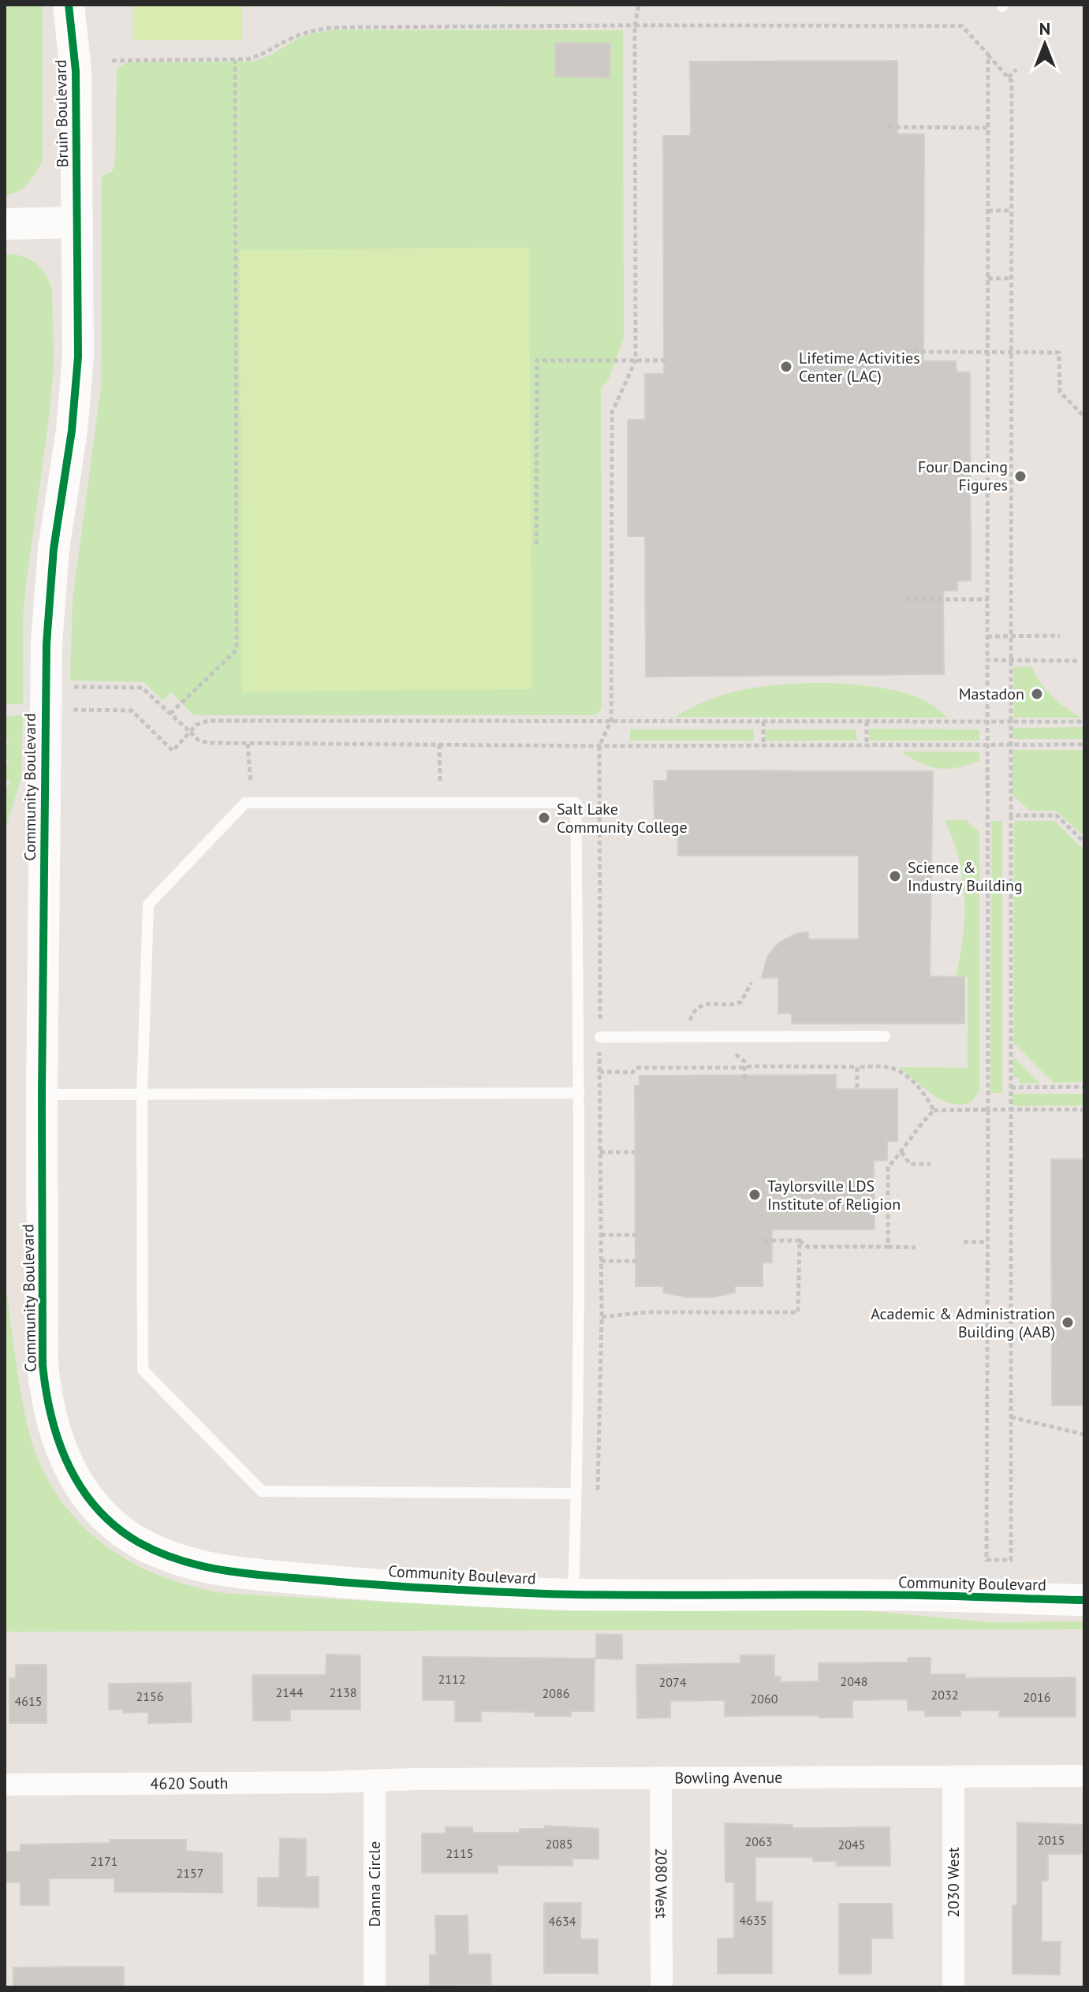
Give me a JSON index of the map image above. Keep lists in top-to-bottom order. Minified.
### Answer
{"streets":{"street":["Bruin Boulevard","Community Boulevard","Bowling Avenue","4620 South","2080 West","2030 West","Danna Circle"]},"crossings":[["Bruin Boulevard","Community Boulevard"],["Bowling Avenue","4620 South"],["Bowling Avenue","2080 West"],["Bowling Avenue","2030 West"],["Bowling Avenue","Danna Circle"],["4620 South","Danna Circle"]],"places":["Lifetime Activities Center (LAC)","Four Dancing Figures","Mastadon","Salt Lake Community College","Science & Industry Building","Taylorsville LDS Institute of Religion","Academic & Administration Building (AAB)"],"house_numbers":["2112","2048","2074","2144","2138","2086","2032","2156","2016","2060","4615","2015","2063","2085","2045","2115","2171","2157","4635","4634"],"north":"top"}
